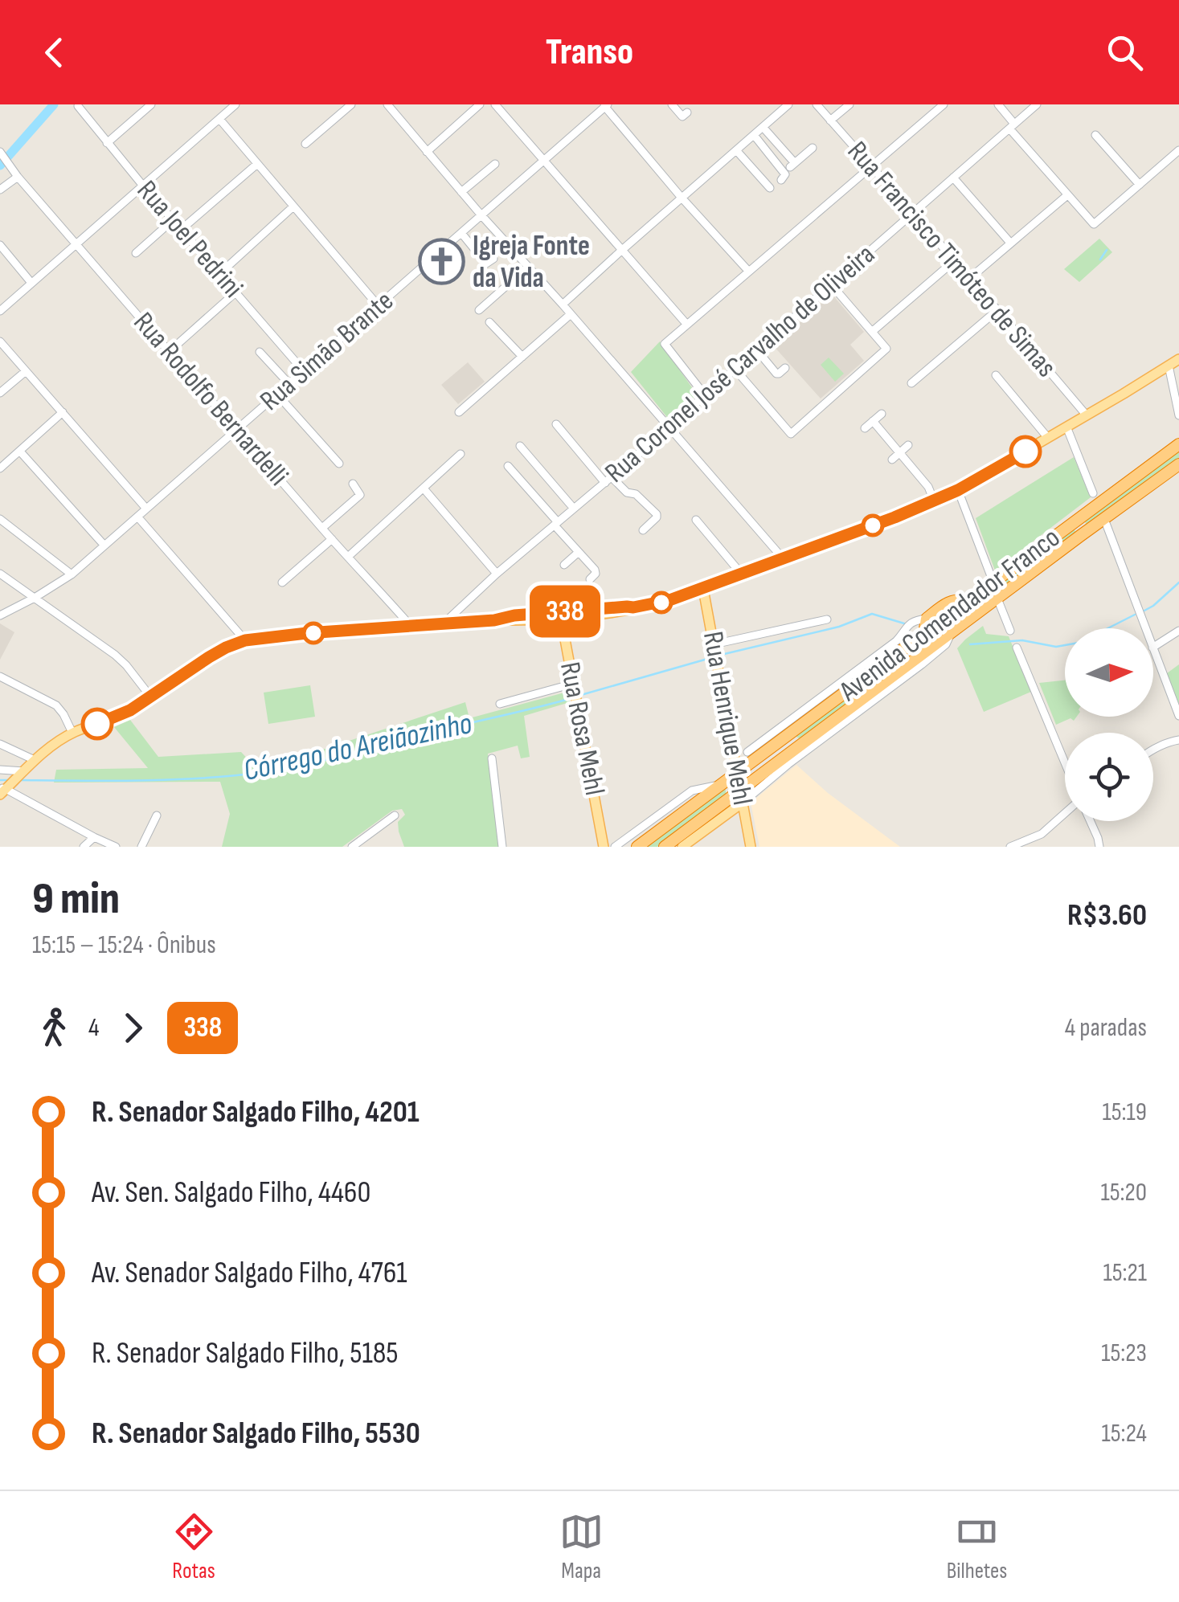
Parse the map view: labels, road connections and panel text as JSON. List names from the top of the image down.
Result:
{
  "streets": {
    "highway": ["Avenida Comendador Franco"],
    "main road": ["Rua Henrique Mehl", "Rua Rosa Mehl"],
    "street": [
      "Rua Joel Pedrini",
      "Rua Francisco Timóteo de Simas",
      "Rua Simão Brante",
      "Rua Coronel José Carvalho de Oliveira",
      "Rua Rodolfo Bernardelli"
    ]
  },
  "crossings": [
    ["Rua Joel Pedrini", "Rua Simão Brante"],
    ["Rua Francisco Timóteo de Simas", "Rua Coronel José Carvalho de Oliveira"],
    ["Rua Simão Brante", "Rua Rodolfo Bernardelli"],
    ["Avenida Comendador Franco", "Rua Henrique Mehl"]
  ],
  "water": ["Córrego do Areiãozinho"],
  "places": {
    "church": ["Igreja Fonte da Vida"]
  },
  "lines": ["bus line 338"],
  "north": "right",
  "page": {
    "header": "Transo",
    "on_map": "338",
    "heading": ["9 min", "15:15 – 15:24 · Ônibus", "R$3.60"],
    "legs": ["4", "338", "4 paradas"],
    "list": [
      {
        "name": "R. Senador Salgado Filho, 4201",
        "value": "15:19"
      },
      {
        "name": "Av. Sen. Salgado Filho, 4460",
        "value": "15:20"
      },
      {
        "name": "Av. Senador Salgado Filho, 4761",
        "value": "15:21"
      },
      {
        "name": "R. Senador Salgado Filho, 5185",
        "value": "15:23"
      },
      {
        "name": "R. Senador Salgado Filho, 5530",
        "value": "15:24"
      }
    ],
    "tabs": ["Rotas", "Mapa", "Bilhetes"]
  }
}
